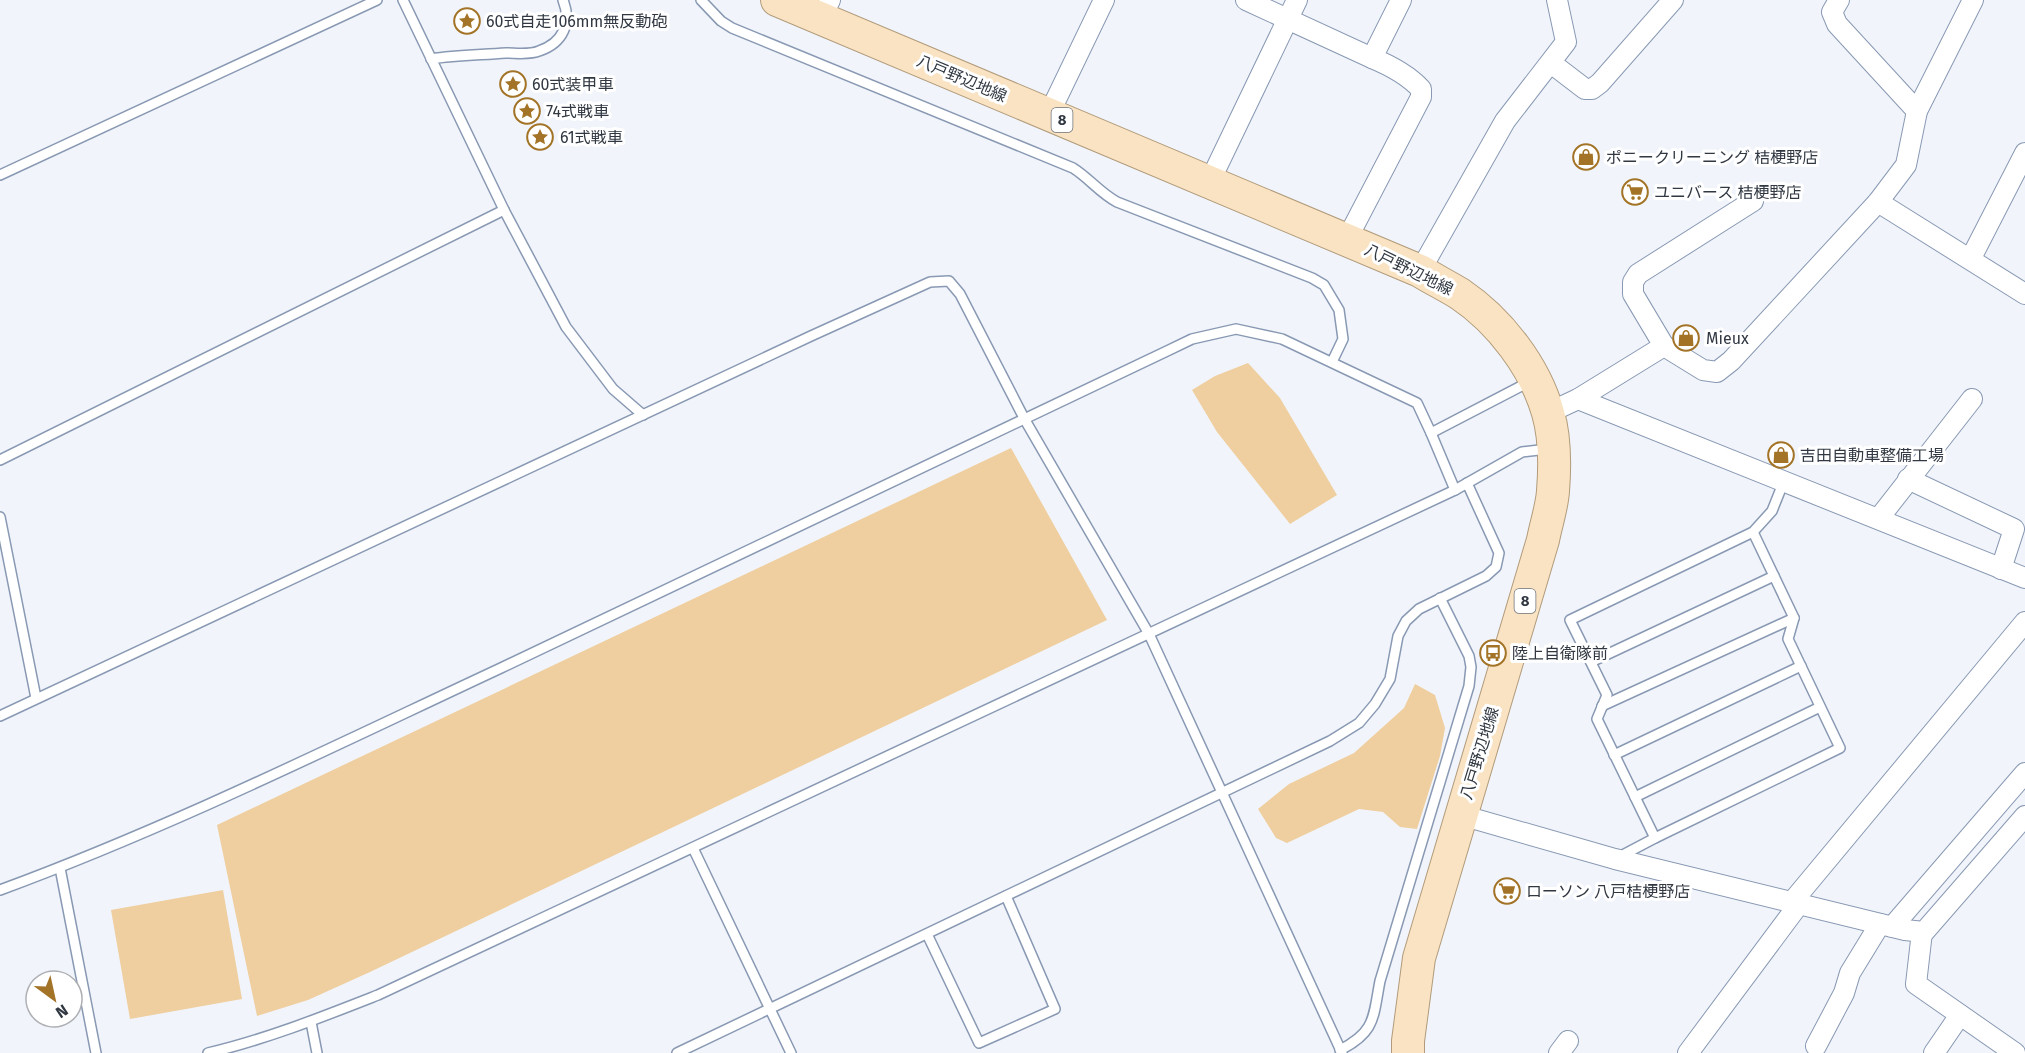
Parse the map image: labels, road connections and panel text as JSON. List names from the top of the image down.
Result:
{
  "streets": {
    "main road": ["八戸野辺地線", "8"]
  },
  "places": {
    "place": [
      "60式自走106mm無反動砲",
      "60式装甲車",
      "74式戦車",
      "61式戦車"
    ],
    "shop": ["ポニークリーニング 桔梗野店", "Mieux", "吉田自動車整備工場"],
    "supermarket": ["ユニバース 桔梗野店", "ローソン 八戸桔梗野店"],
    "bus stop": ["陸上自衛隊前"]
  },
  "north": "bottom right"
}
